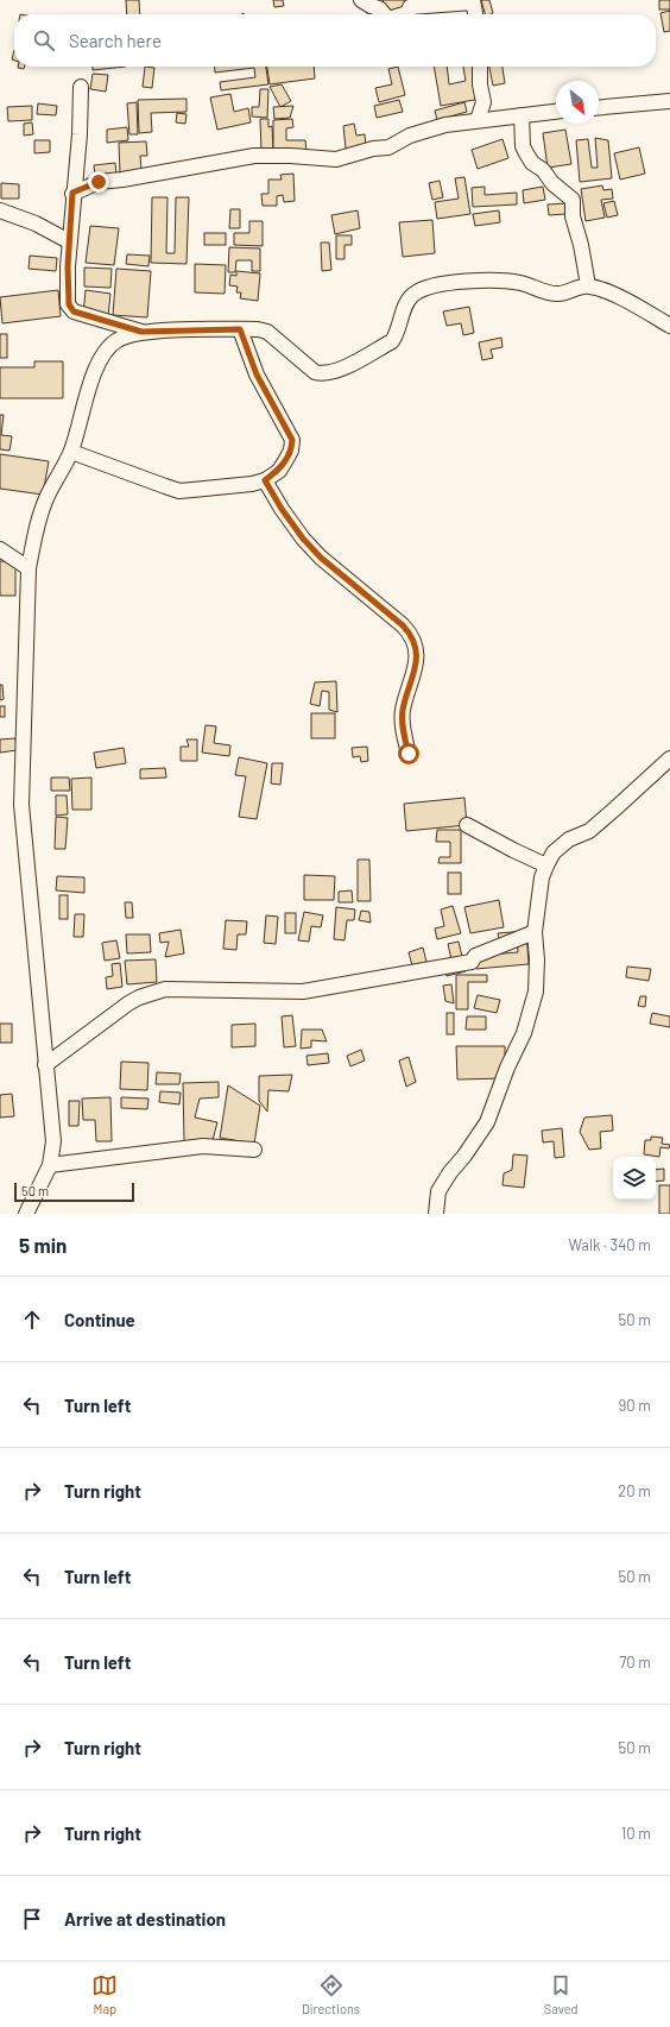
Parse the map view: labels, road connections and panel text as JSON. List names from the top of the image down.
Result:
{
  "scale_bar": "50 m",
  "north": "bottom right",
  "page": {
    "search": "Search here",
    "scale": "50 m",
    "heading": ["5 min", "Walk · 340 m"],
    "list": [
      ["Continue", "50 m"],
      ["Turn left", "90 m"],
      ["Turn right", "20 m"],
      ["Turn left", "50 m"],
      ["Turn left", "70 m"],
      ["Turn right", "50 m"],
      ["Turn right", "10 m"],
      "Arrive at destination"
    ],
    "nav": ["Map", "Directions", "Saved"]
  }
}
